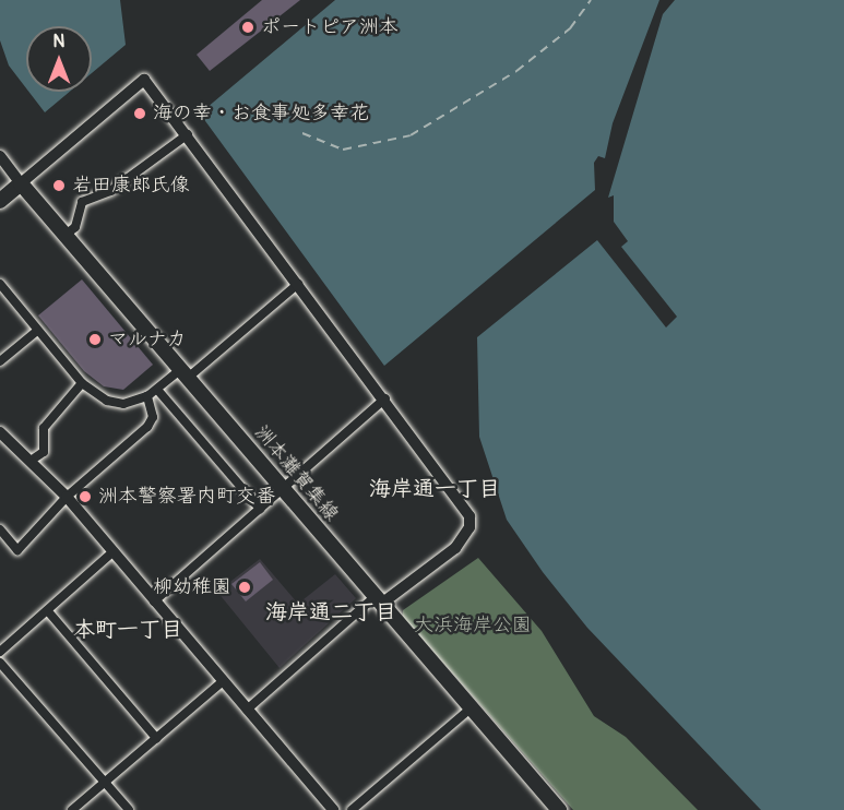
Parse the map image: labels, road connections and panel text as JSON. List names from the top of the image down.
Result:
{
  "streets": {
    "main road": ["洲本灘賀集線"]
  },
  "districts": ["海岸通一丁目", "海岸通二丁目", "本町一丁目"],
  "parks": ["大浜海岸公園"],
  "places": [
    "ポートピア洲本",
    "海の幸・お食事処多幸花",
    "岩田康郎氏像",
    "マルナカ",
    "洲本警察署内町交番",
    "柳幼稚園"
  ],
  "north": "top"
}
